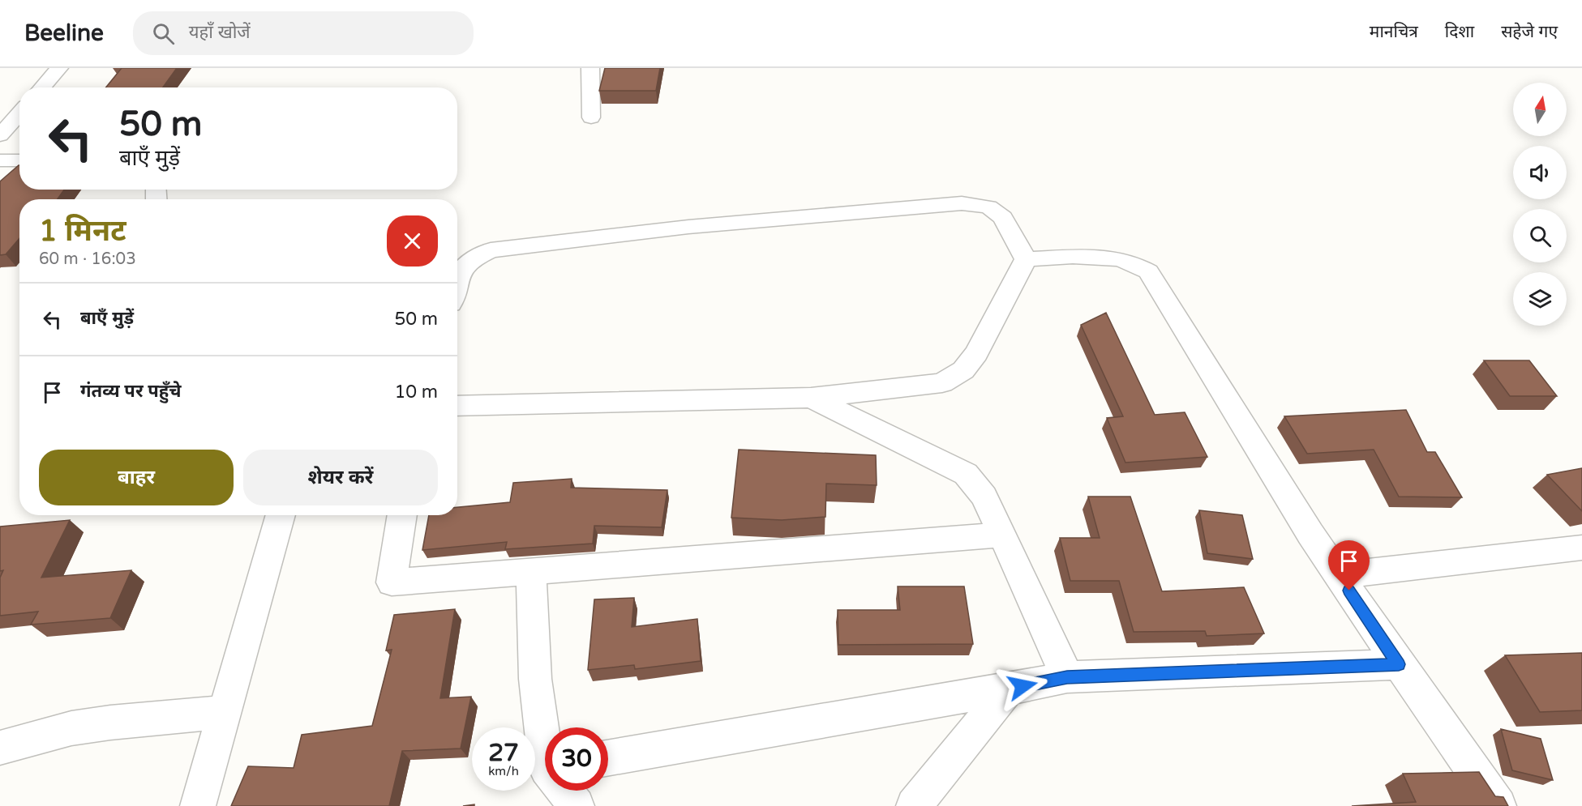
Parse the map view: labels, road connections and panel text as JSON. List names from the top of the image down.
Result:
{
  "north": "top",
  "page": {
    "header": "Beeline",
    "search": "यहाँ खोजें",
    "nav": ["मानचित्र", "दिशा", "सहेजे गए"],
    "turn": ["50 m", "बाएँ मुड़ें"],
    "heading": ["1 मिनट", "60 m · 16:03"],
    "list": [
      {
        "name": "बाएँ मुड़ें",
        "value": "50 m"
      },
      {
        "name": "गंतव्य पर पहुँचे",
        "value": "10 m"
      }
    ],
    "buttons": ["बाहर", "शेयर करें"],
    "speed": "27 km/h",
    "limit": "30"
  }
}
